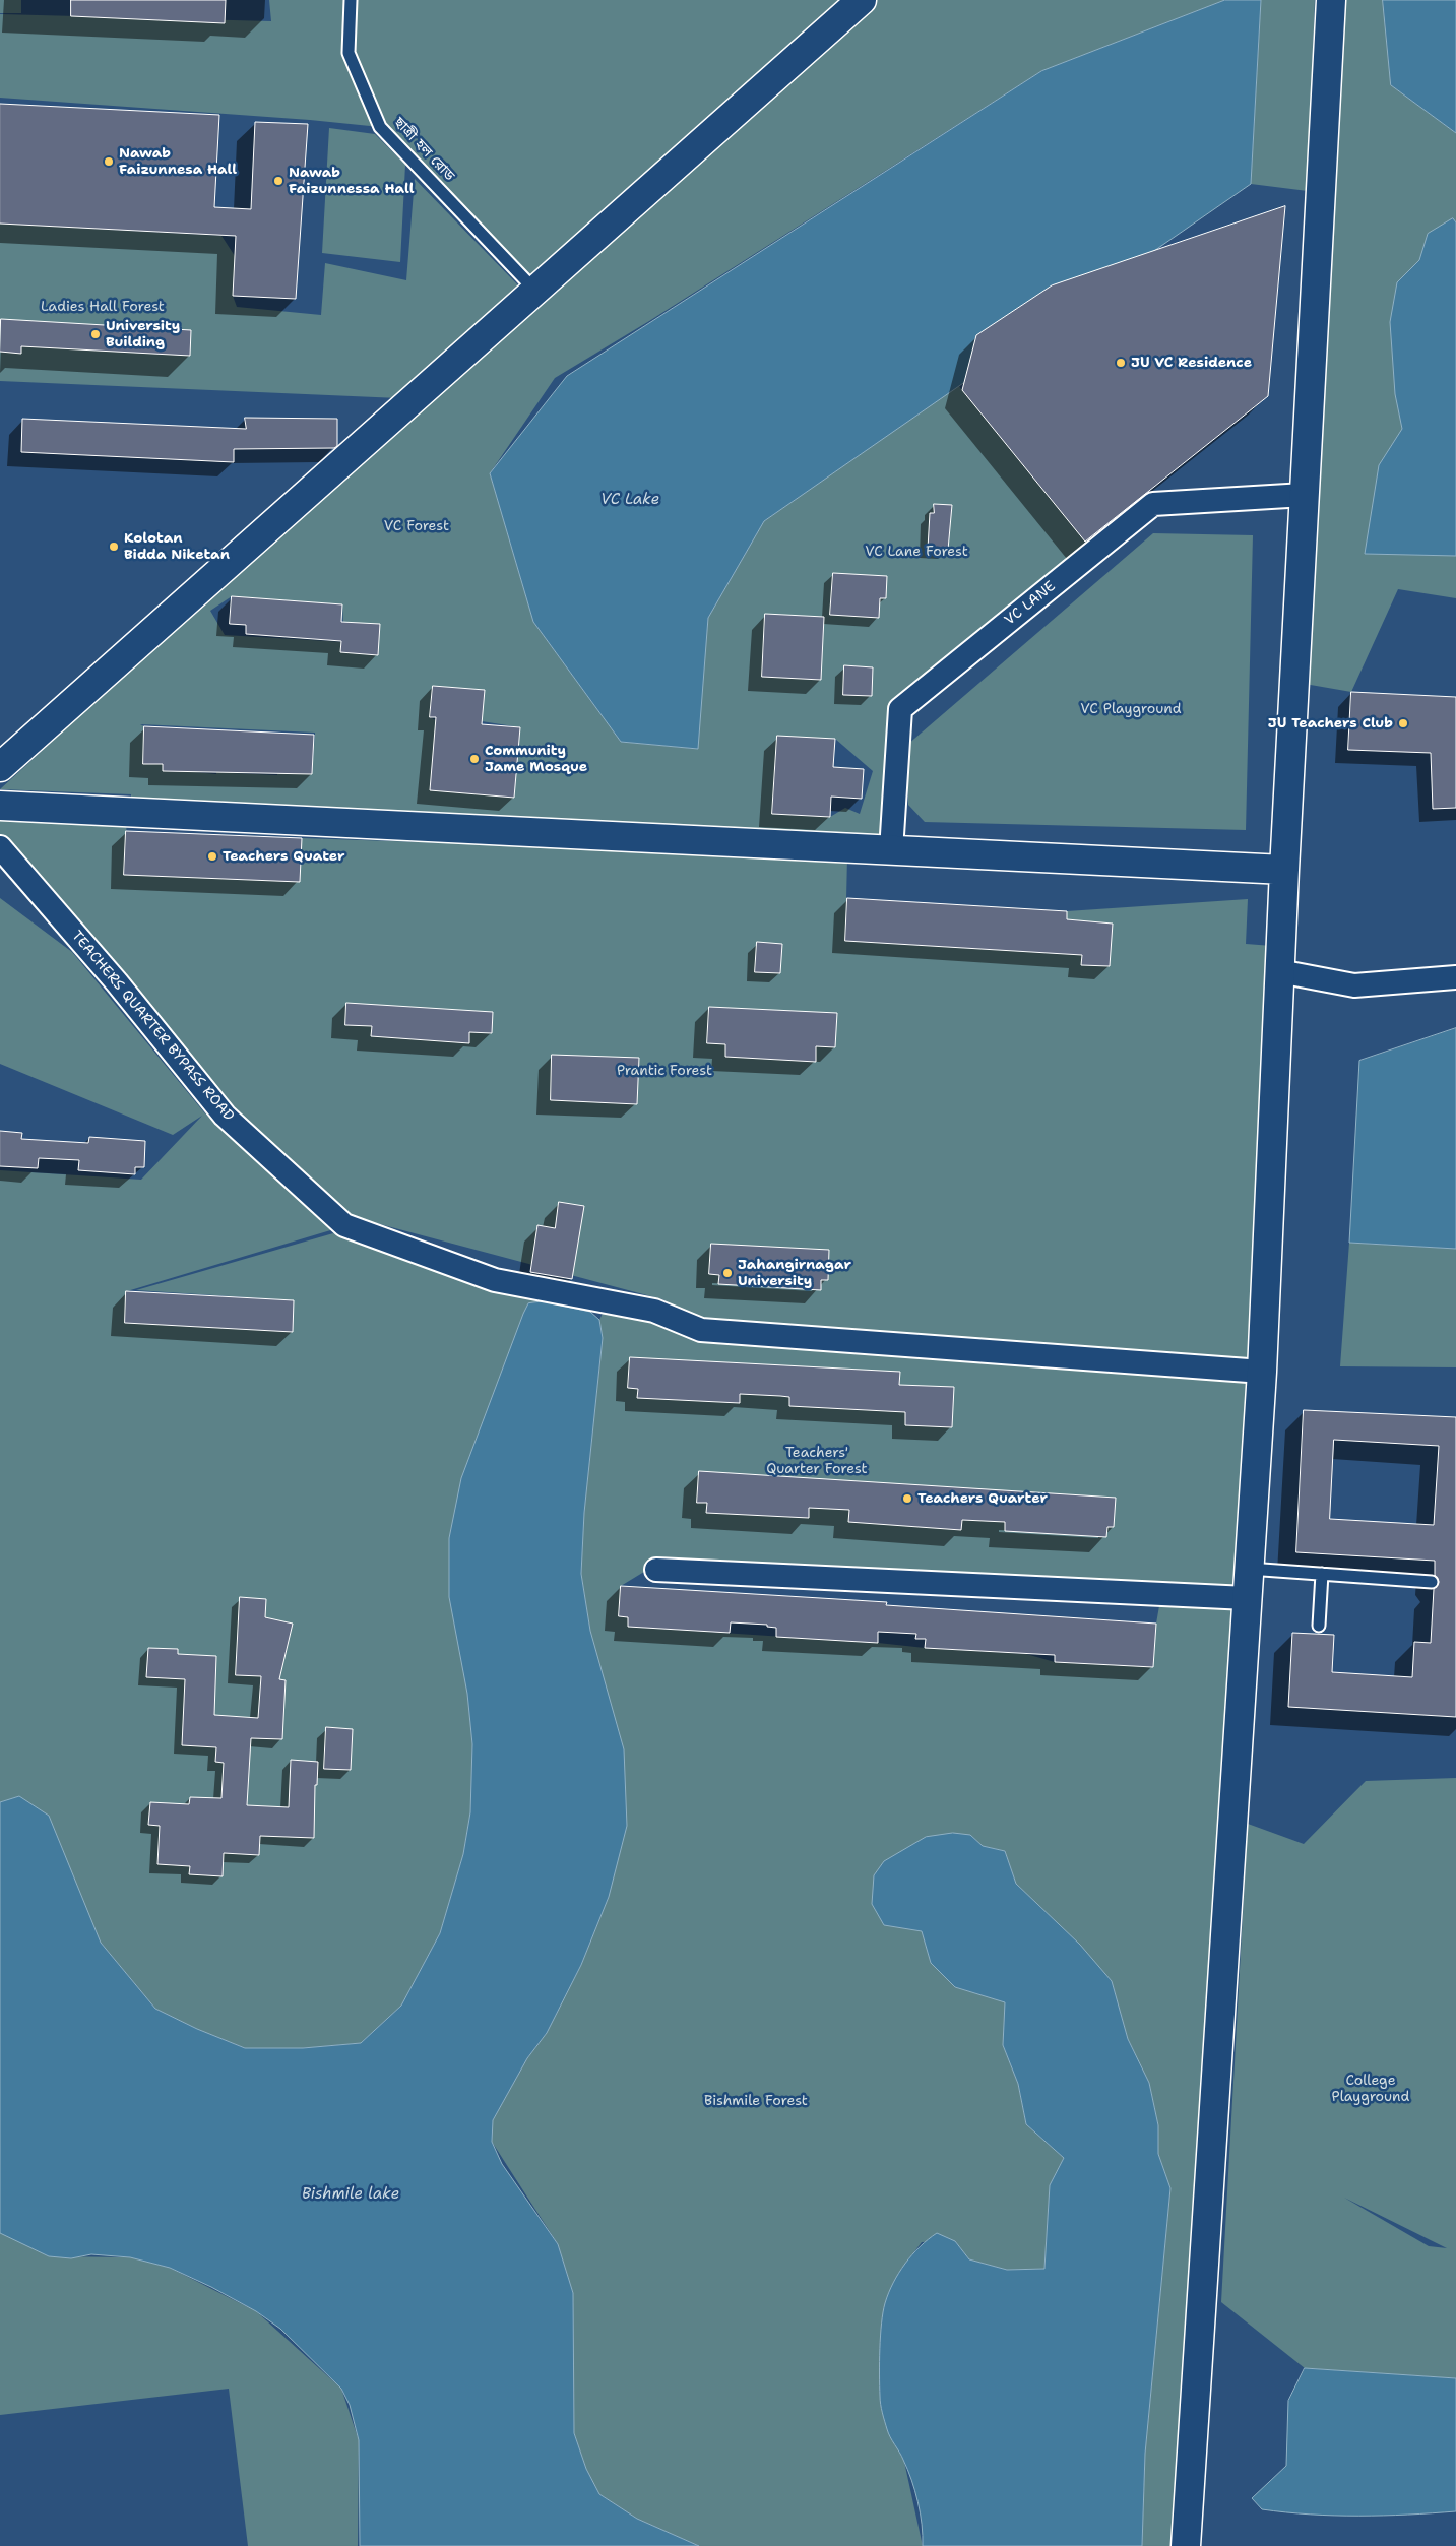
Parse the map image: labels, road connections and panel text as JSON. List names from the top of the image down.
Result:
{
  "streets": {
    "street": ["VC LANE", "TEACHERS QUARTER BYPASS ROAD"],
    "lane": ["ছাত্রী হল রোড"]
  },
  "water": ["VC Lake", "Bishmile lake"],
  "parks": [
    "Ladies Hall Forest",
    "VC Forest",
    "VC Lane Forest",
    "VC Playground",
    "Prantic Forest",
    "Teachers' Quarter Forest",
    "College Playground",
    "Bishmile Forest"
  ],
  "places": [
    "Nawab Faizunnesa Hall",
    "Nawab Faizunnessa Hall",
    "University Building",
    "JU VC Residence",
    "Kolotan Bidda Niketan",
    "JU Teachers Club",
    "Community Jame Mosque",
    "Teachers Quater",
    "Jahangirnagar University",
    "Teachers Quarter"
  ]
}
